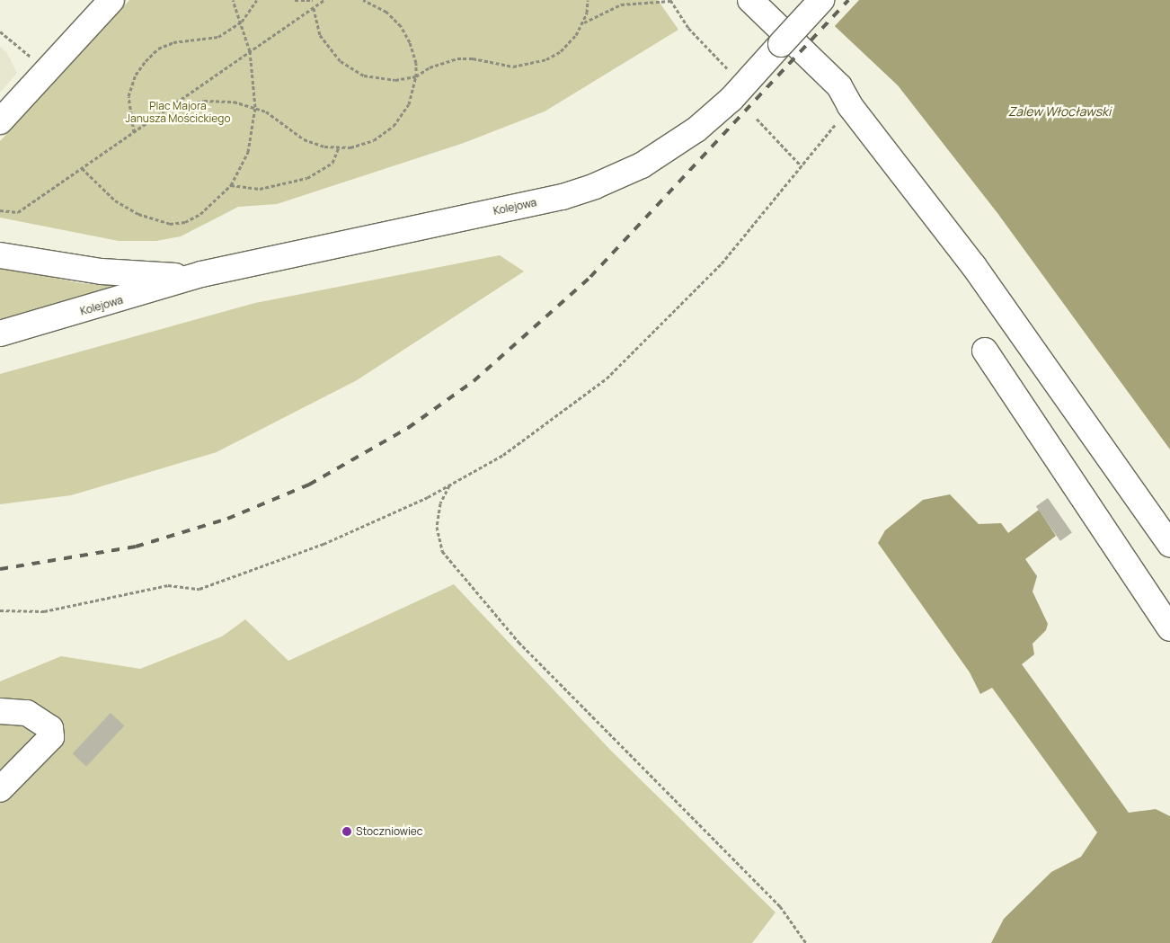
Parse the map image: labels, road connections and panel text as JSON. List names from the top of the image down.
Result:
{
  "streets": {
    "main road": ["Kolejowa"]
  },
  "water": ["Zalew Włocławski"],
  "parks": ["Plac Majora Janusza Mościckiego"],
  "places": ["Stoczniowiec"]
}
